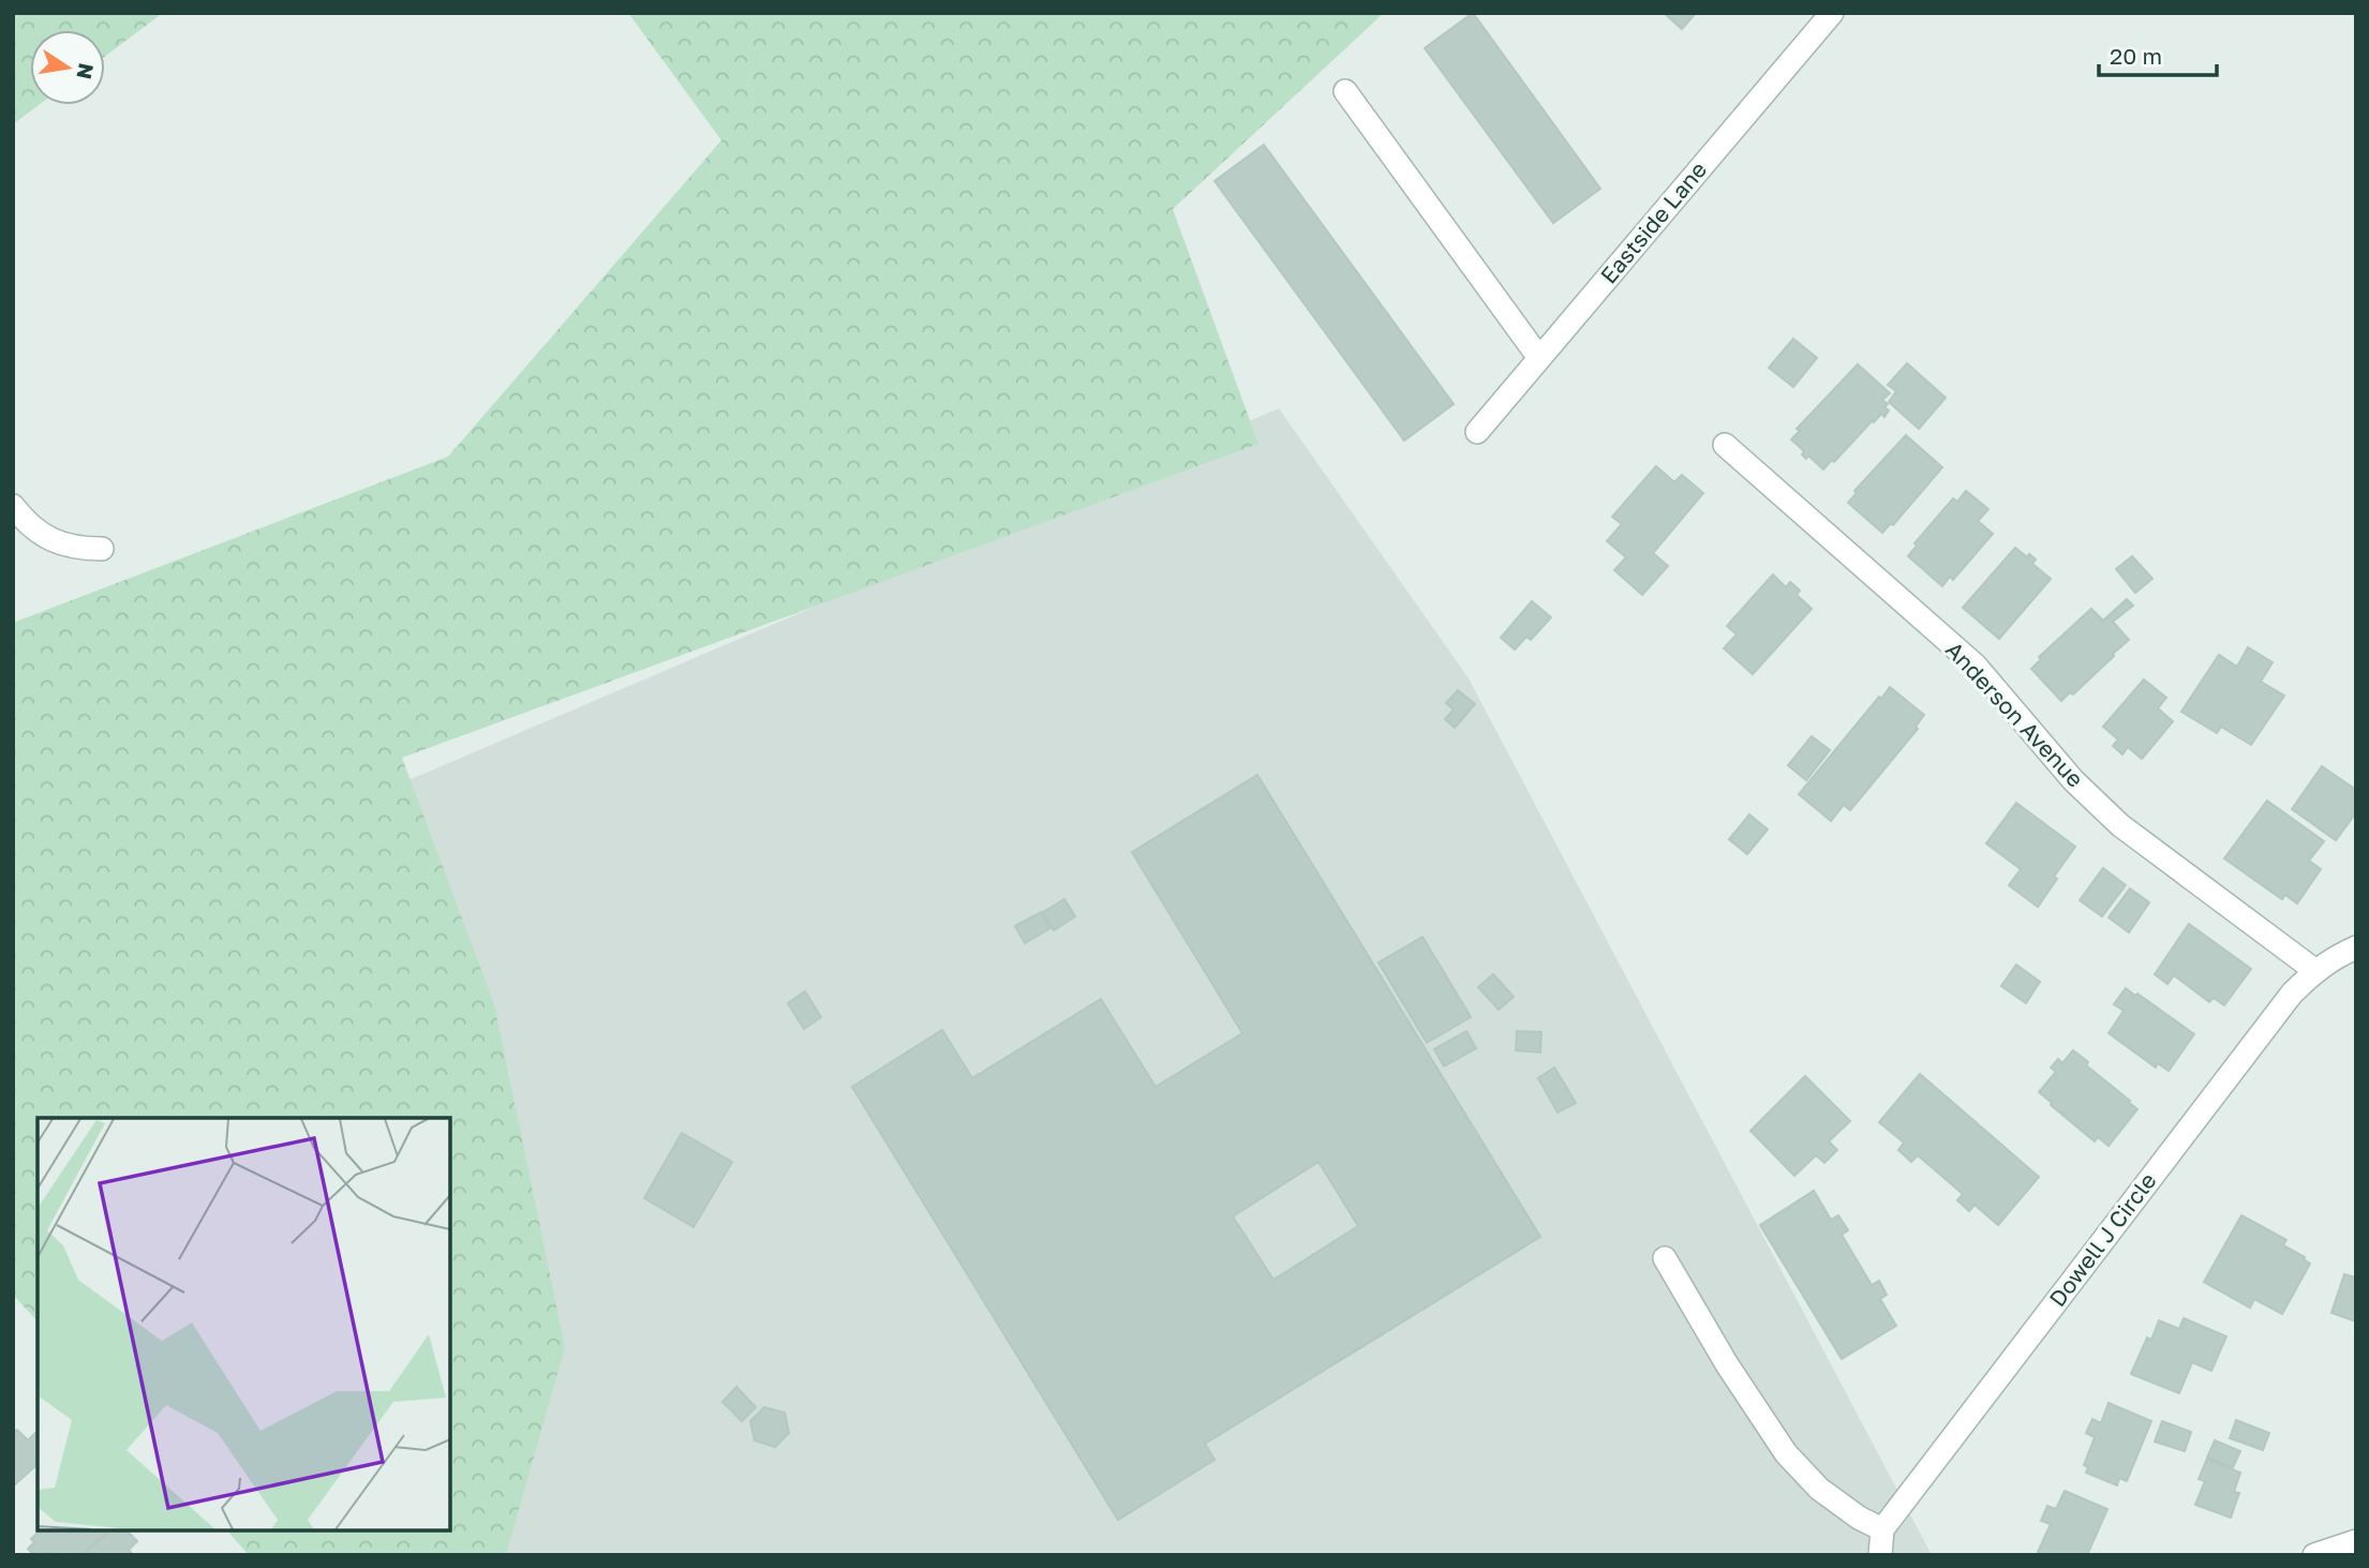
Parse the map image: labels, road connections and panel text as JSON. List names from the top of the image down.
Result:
{
  "streets": {
    "street": ["Eastside Lane", "Anderson Avenue", "Dowell J Circle"]
  },
  "crossings": [
    ["Anderson Avenue", "Dowell J Circle"]
  ],
  "scale_bar": "20 m",
  "north": "right"
}
